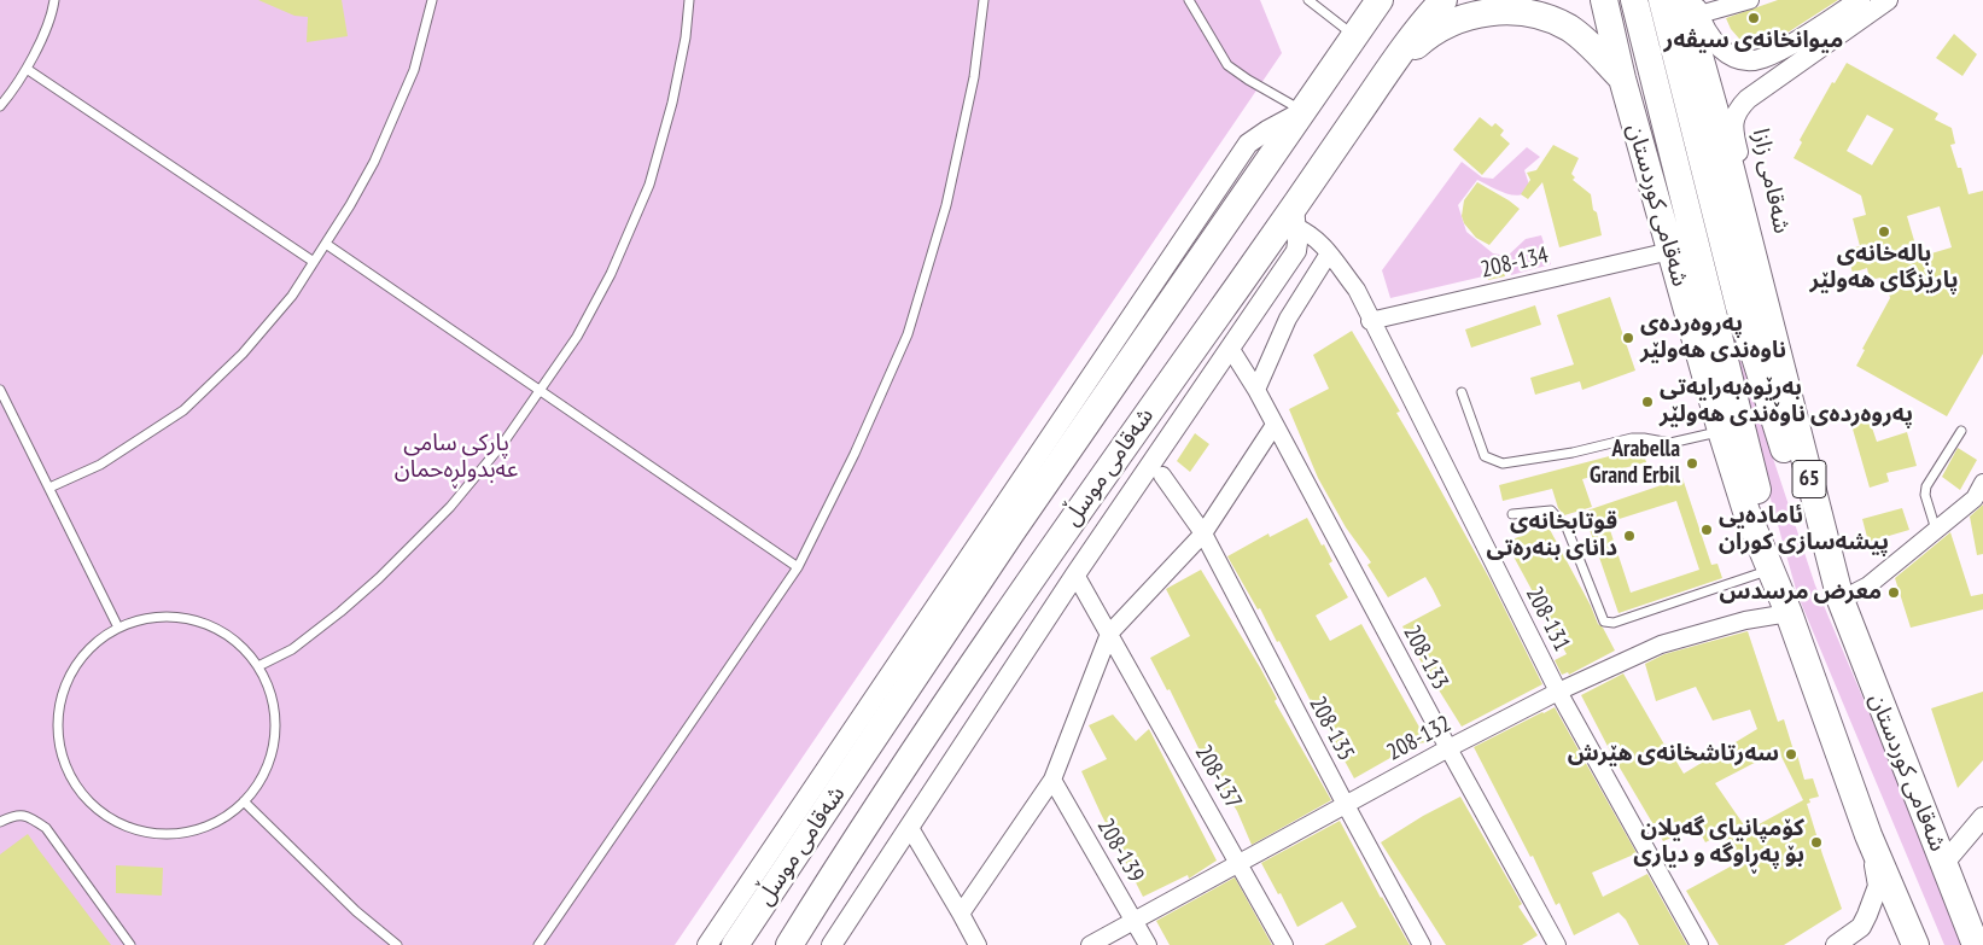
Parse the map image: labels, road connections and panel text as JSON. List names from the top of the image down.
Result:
{
  "streets": {
    "highway": ["شەقامی کوردستان", "شەقامی موسڵ", "65"],
    "street": [
      "شەقامی زازا",
      "208-134",
      "208-131",
      "208-133",
      "208-135",
      "208-132",
      "208-137",
      "208-139"
    ]
  },
  "crossings": [
    ["شەقامی زازا", "شەقامی کوردستان"],
    ["شەقامی کوردستان", "208-134"],
    ["شەقامی کوردستان", "208-132"],
    ["208-134", "208-131"],
    ["شەقامی موسڵ", "208-131"],
    ["208-131", "208-132"],
    ["208-133", "208-132"],
    ["208-135", "208-132"],
    ["208-132", "208-137"],
    ["208-132", "208-139"]
  ],
  "parks": ["پارکی سامی عەبدولڕەحمان"],
  "places": [
    "میوانخانەی سیڤەر",
    "بالەخانەی پارێزگای هەولێر",
    "پەروەردەی ناوەندی هەولێر",
    "بەڕێوەبەرایەتی پەروەردەی ناوەندی هەولێر",
    "Arabella Grand Erbil",
    "ئامادەیی پیشەسازی کوران",
    "قوتابخانەی دانای بنەرەتی",
    "معرض مرسدس",
    "سەرتاشخانەی هێرش",
    "کۆمپانیای گەیلان بۆ پەڕاوگە و دیاری"
  ]
}
